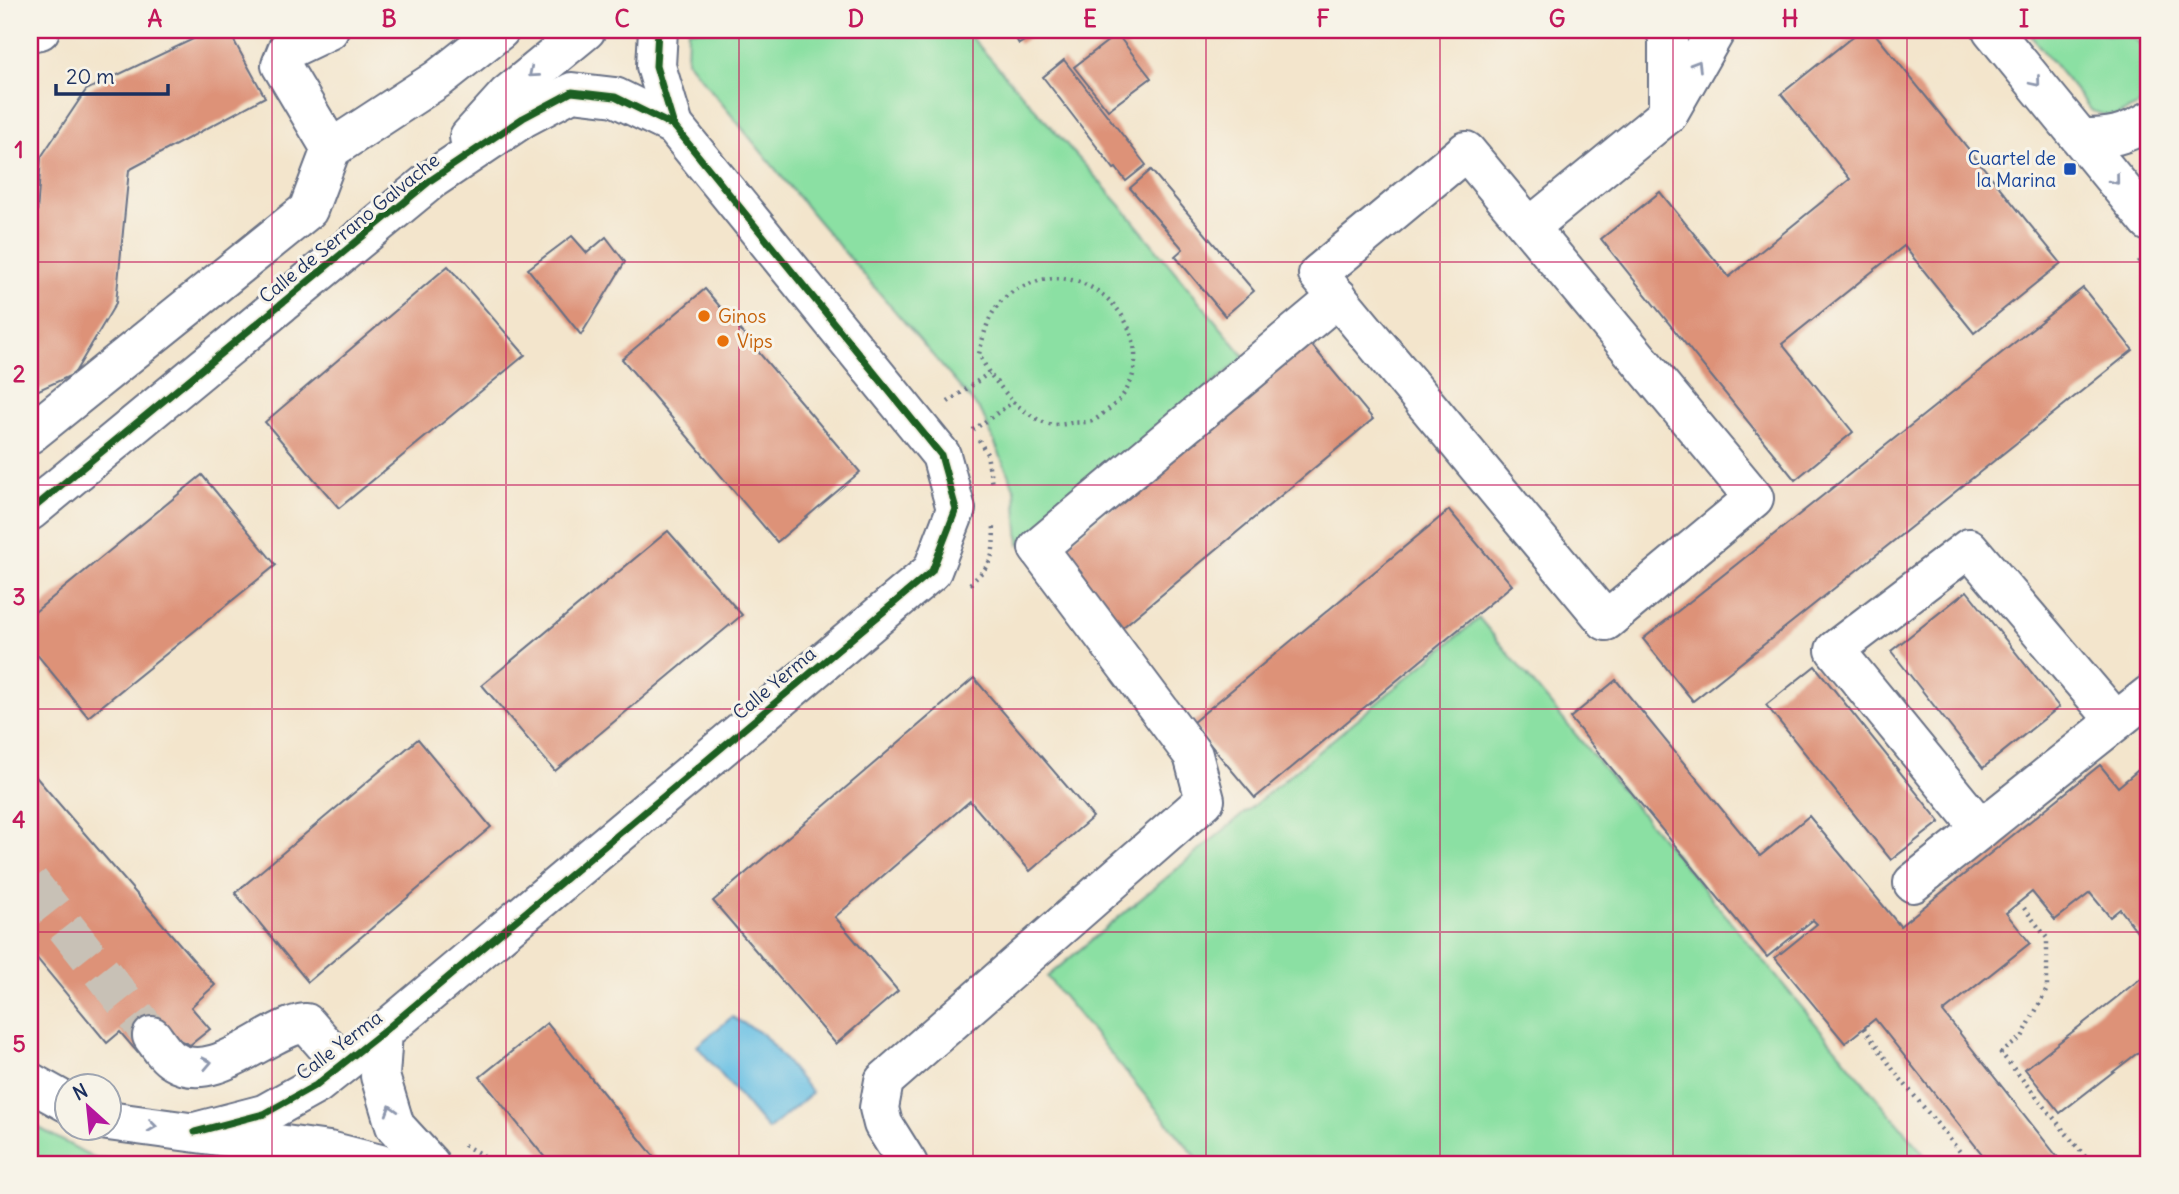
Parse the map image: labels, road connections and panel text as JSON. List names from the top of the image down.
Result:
{
  "streets": {
    "street": ["Calle de Serrano Galvache", "Calle Yerma"]
  },
  "crossings": [
    ["Calle de Serrano Galvache", "Calle Yerma"]
  ],
  "places": {
    "transit": ["Cuartel de la Marina"],
    "other": ["Ginos", "Vips"]
  },
  "scale_bar": "20 m",
  "north": "top left",
  "grid": {
    "columns": [
      "A",
      "B",
      "C",
      "D",
      "E",
      "F",
      "G",
      "H",
      "I"
    ],
    "rows": [
      "1",
      "2",
      "3",
      "4",
      "5"
    ]
  }
}
